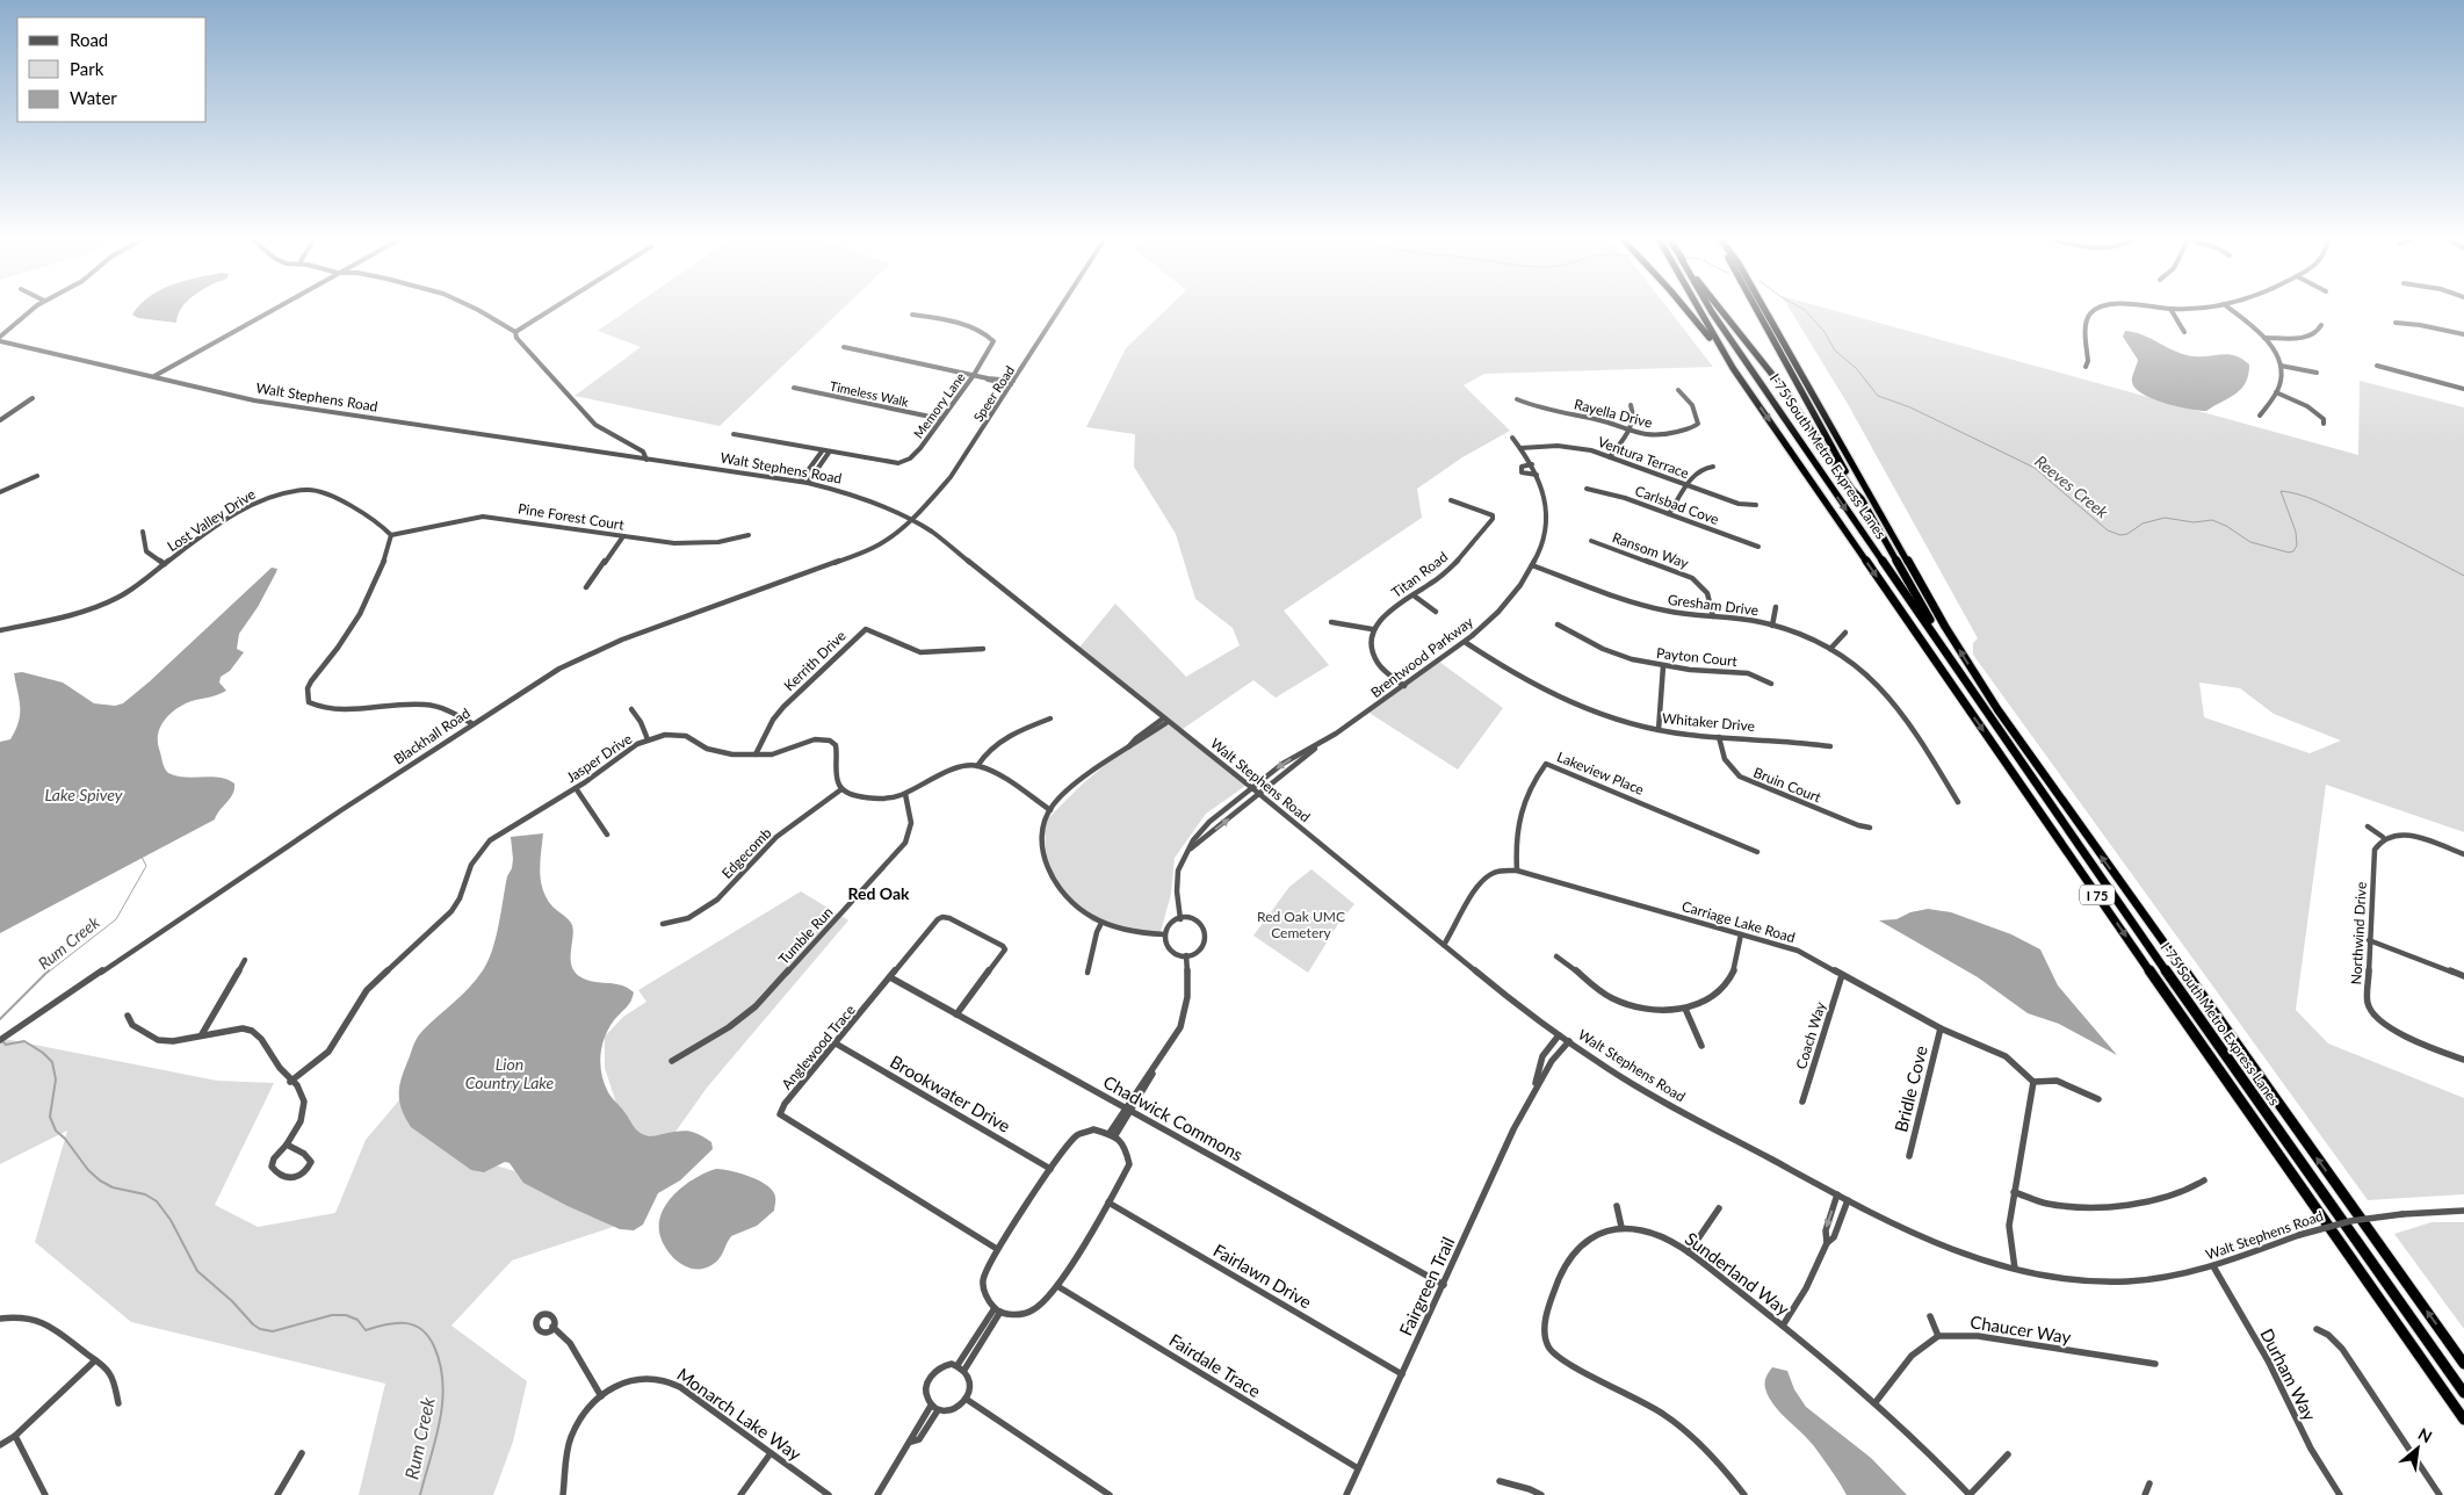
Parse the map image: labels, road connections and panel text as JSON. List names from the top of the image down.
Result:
{
  "streets": {
    "highway": ["I-75 South Metro Express Lanes", "I 75"],
    "street": [
      "Timeless Walk",
      "Speer Road",
      "Walt Stephens Road",
      "Memory Lane",
      "Rayella Drive",
      "Ventura Terrace",
      "Carlsbad Cove",
      "Pine Forest Court",
      "Lost Valley Drive",
      "Ransom Way",
      "Titan Road",
      "Gresham Drive",
      "Brentwood Parkway",
      "Payton Court",
      "Kerrith Drive",
      "Whitaker Drive",
      "Blackhall Road",
      "Jasper Drive",
      "Lakeview Place",
      "Bruin Court",
      "Edgecomb",
      "Carriage Lake Road",
      "Northwind Drive",
      "Tumble Run",
      "Coach Way",
      "Anglewood Trace",
      "Bridle Cove",
      "Brookwater Drive",
      "Chadwick Commons",
      "Sunderland Way",
      "Fairlawn Drive",
      "Fairgreen Trail",
      "Chaucer Way",
      "Fairdale Trace",
      "Durham Way",
      "Monarch Lake Way"
    ]
  },
  "crossings": [
    ["Timeless Walk", "Memory Lane"],
    ["Speer Road", "Walt Stephens Road"],
    ["Speer Road", "Blackhall Road"],
    ["Walt Stephens Road", "Brentwood Parkway"],
    ["Walt Stephens Road", "Blackhall Road"],
    ["Walt Stephens Road", "Fairgreen Trail"],
    ["Walt Stephens Road", "Durham Way"],
    ["Ventura Terrace", "Brentwood Parkway"],
    ["Pine Forest Court", "Lost Valley Drive"],
    ["Ransom Way", "Gresham Drive"],
    ["Gresham Drive", "Brentwood Parkway"],
    ["Brentwood Parkway", "Whitaker Drive"],
    ["Kerrith Drive", "Jasper Drive"],
    ["Whitaker Drive", "Bruin Court"],
    ["Jasper Drive", "Edgecomb"],
    ["Lakeview Place", "Carriage Lake Road"],
    ["Carriage Lake Road", "Coach Way"],
    ["Carriage Lake Road", "Bridle Cove"],
    ["Anglewood Trace", "Brookwater Drive"],
    ["Anglewood Trace", "Chadwick Commons"],
    ["Chadwick Commons", "Fairgreen Trail"],
    ["Fairlawn Drive", "Fairgreen Trail"],
    ["Fairgreen Trail", "Fairdale Trace"]
  ],
  "districts": ["Red Oak"],
  "water": [
    "Reeves Creek",
    "Lake Spivey",
    "Rum Creek",
    "Lion Country Lake"
  ],
  "parks": ["Red Oak UMC Cemetery"],
  "legend": ["Road", "Park", "Water"],
  "north": "top right"
}
